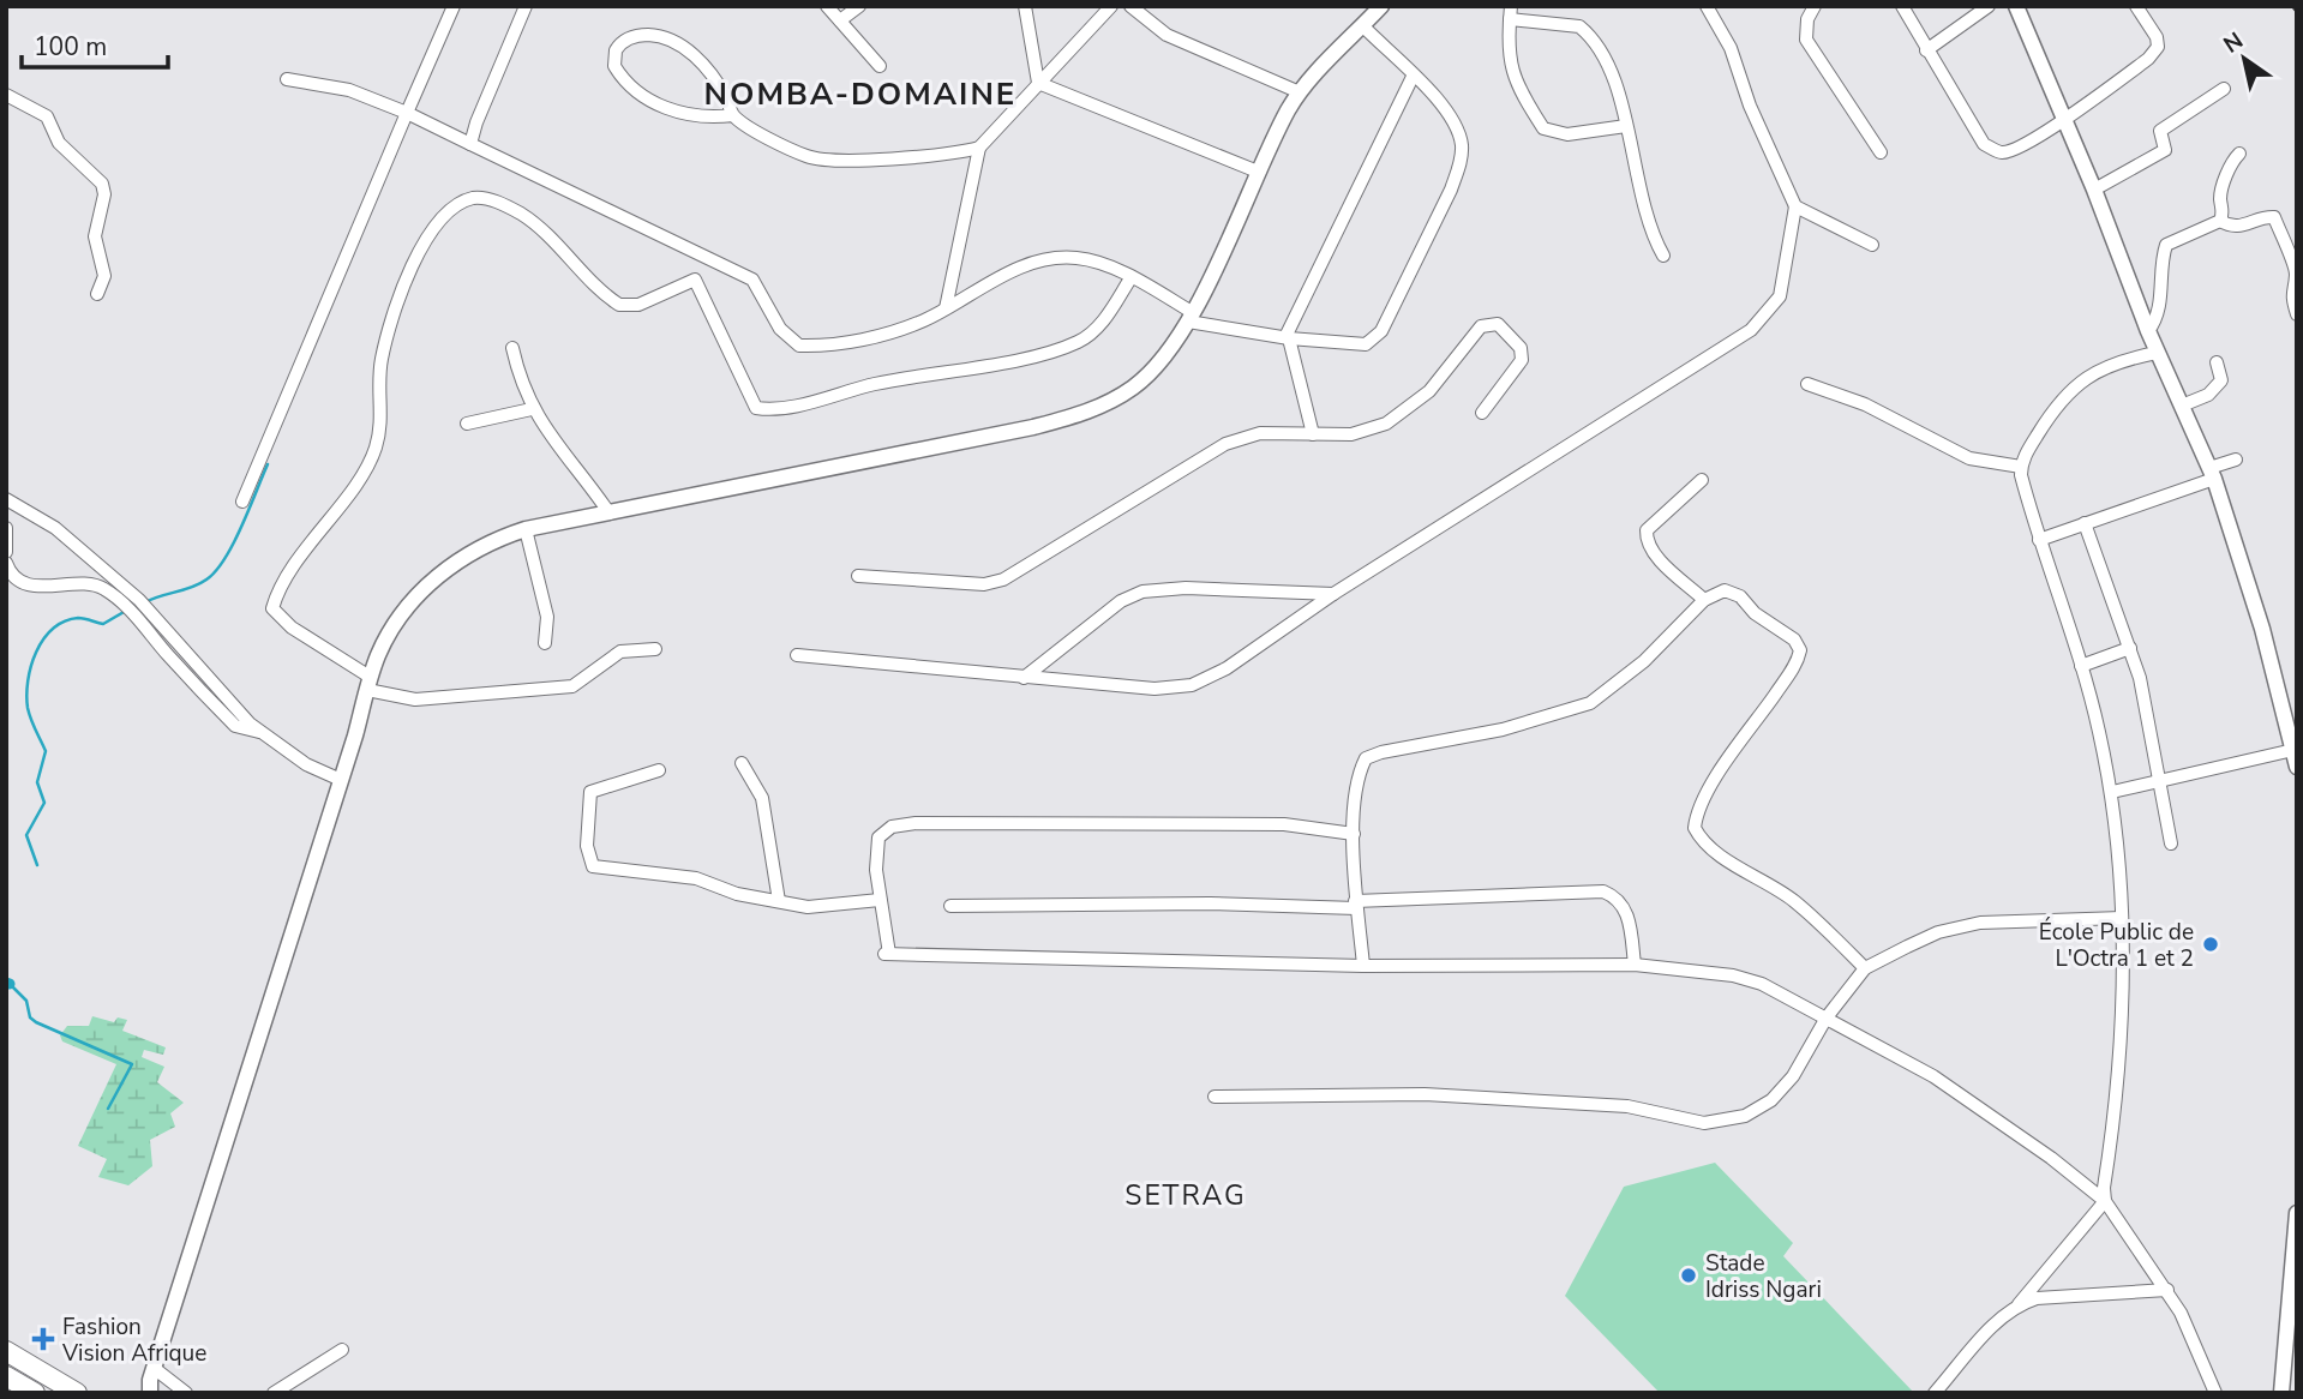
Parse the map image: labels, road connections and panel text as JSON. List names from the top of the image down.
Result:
{
  "districts": ["NOMBA-DOMAINE", "SETRAG"],
  "places": {
    "other": ["École Public de L'Octra 1 et 2", "Stade Idriss Ngari"],
    "health": ["Fashion Vision Afrique"]
  },
  "scale_bar": "100 m",
  "north": "top left"
}
